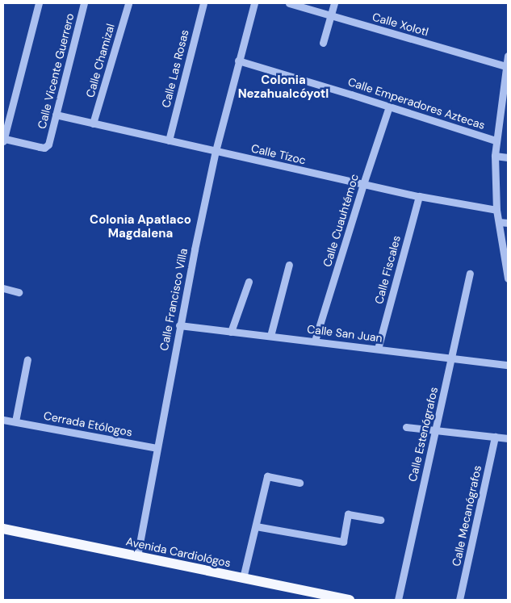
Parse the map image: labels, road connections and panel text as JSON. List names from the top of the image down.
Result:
{
  "streets": {
    "main road": ["Avenida Cardiológos"],
    "street": [
      "Calle Xolotl",
      "Calle Chamizal",
      "Calle Las Rosas",
      "Calle Vicente Guerrero",
      "Calle Emperadores Aztecas",
      "Calle Tízoc",
      "Calle Cuauhtémoc",
      "Calle Fiscales",
      "Calle Francisco Villa",
      "Calle San Juan",
      "Cerrada Etólogos",
      "Calle Estenógrafos",
      "Calle Mecanógrafos"
    ]
  },
  "crossings": [
    ["Calle Chamizal", "Calle Tízoc"],
    ["Calle Las Rosas", "Calle Tízoc"],
    ["Calle Vicente Guerrero", "Calle Tízoc"],
    ["Calle Emperadores Aztecas", "Calle Cuauhtémoc"],
    ["Calle Emperadores Aztecas", "Calle Francisco Villa"],
    ["Calle Tízoc", "Calle Cuauhtémoc"],
    ["Calle Tízoc", "Calle Fiscales"],
    ["Calle Tízoc", "Calle Francisco Villa"],
    ["Calle Cuauhtémoc", "Calle San Juan"],
    ["Calle Fiscales", "Calle San Juan"],
    ["Calle Francisco Villa", "Calle San Juan"],
    ["Calle Francisco Villa", "Cerrada Etólogos"],
    ["Calle Francisco Villa", "Avenida Cardiológos"],
    ["Calle San Juan", "Calle Estenógrafos"]
  ],
  "districts": ["Colonia Nezahualcóyotl", "Colonia Apatlaco Magdalena"]
}
